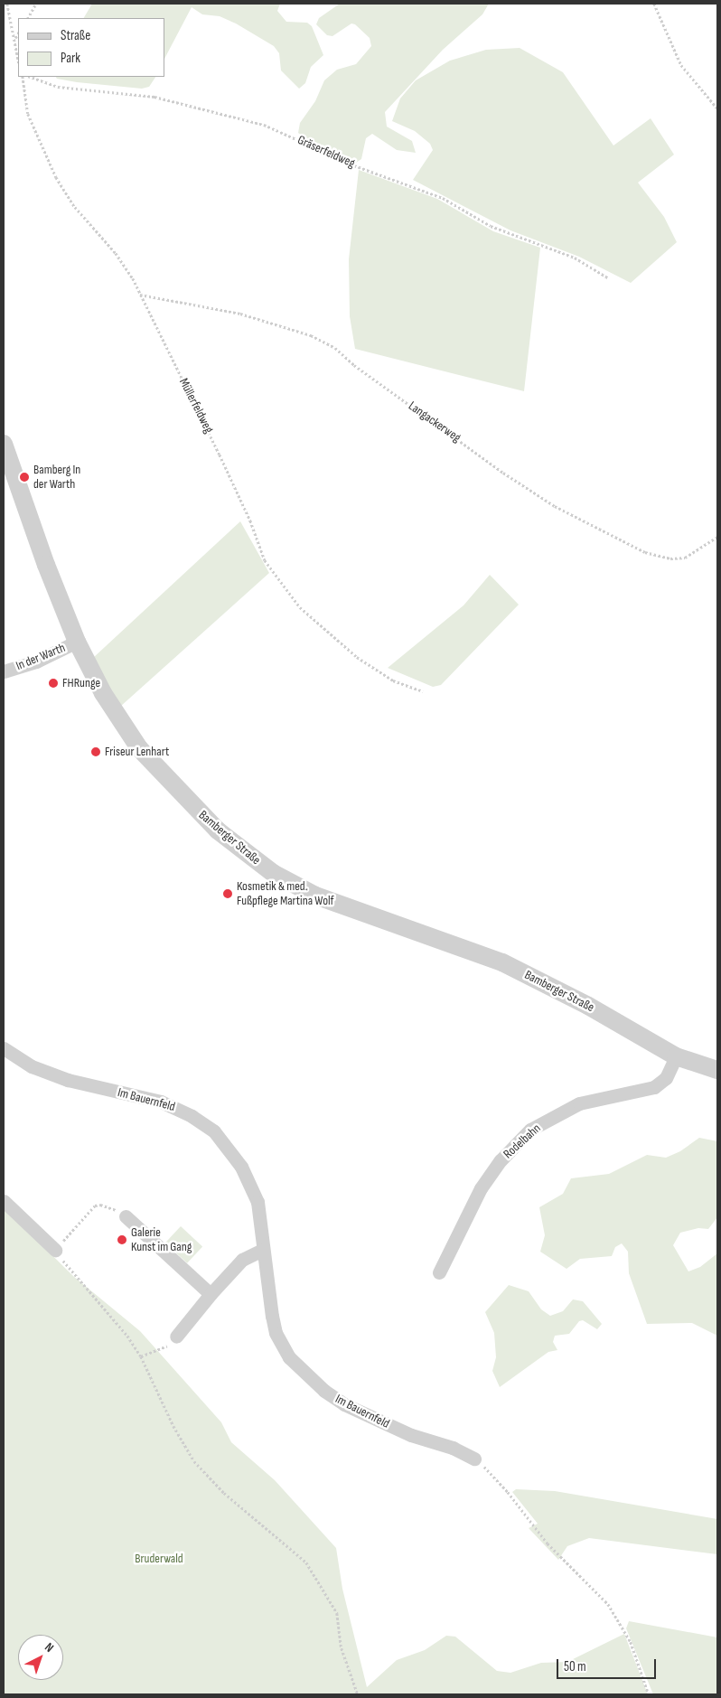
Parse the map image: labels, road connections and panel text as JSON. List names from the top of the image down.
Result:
{
  "streets": {
    "street": [
      "In der Warth",
      "Bamberger Straße",
      "Im Bauernfeld",
      "Rodelbahn"
    ],
    "path": ["Gräserfeldweg", "Müllerfeldweg", "Langackerweg"]
  },
  "crossings": [
    ["Müllerfeldweg", "Langackerweg"],
    ["In der Warth", "Bamberger Straße"],
    ["Bamberger Straße", "Rodelbahn"]
  ],
  "parks": ["Bruderwald"],
  "places": [
    "Bamberg In der Warth",
    "FHRunge",
    "Friseur Lenhart",
    "Kosmetik & med. Fußpflege Martina Wolf",
    "Galerie Kunst im Gang"
  ],
  "legend": ["Straße", "Park"],
  "scale_bar": "50 m",
  "north": "top right"
}
